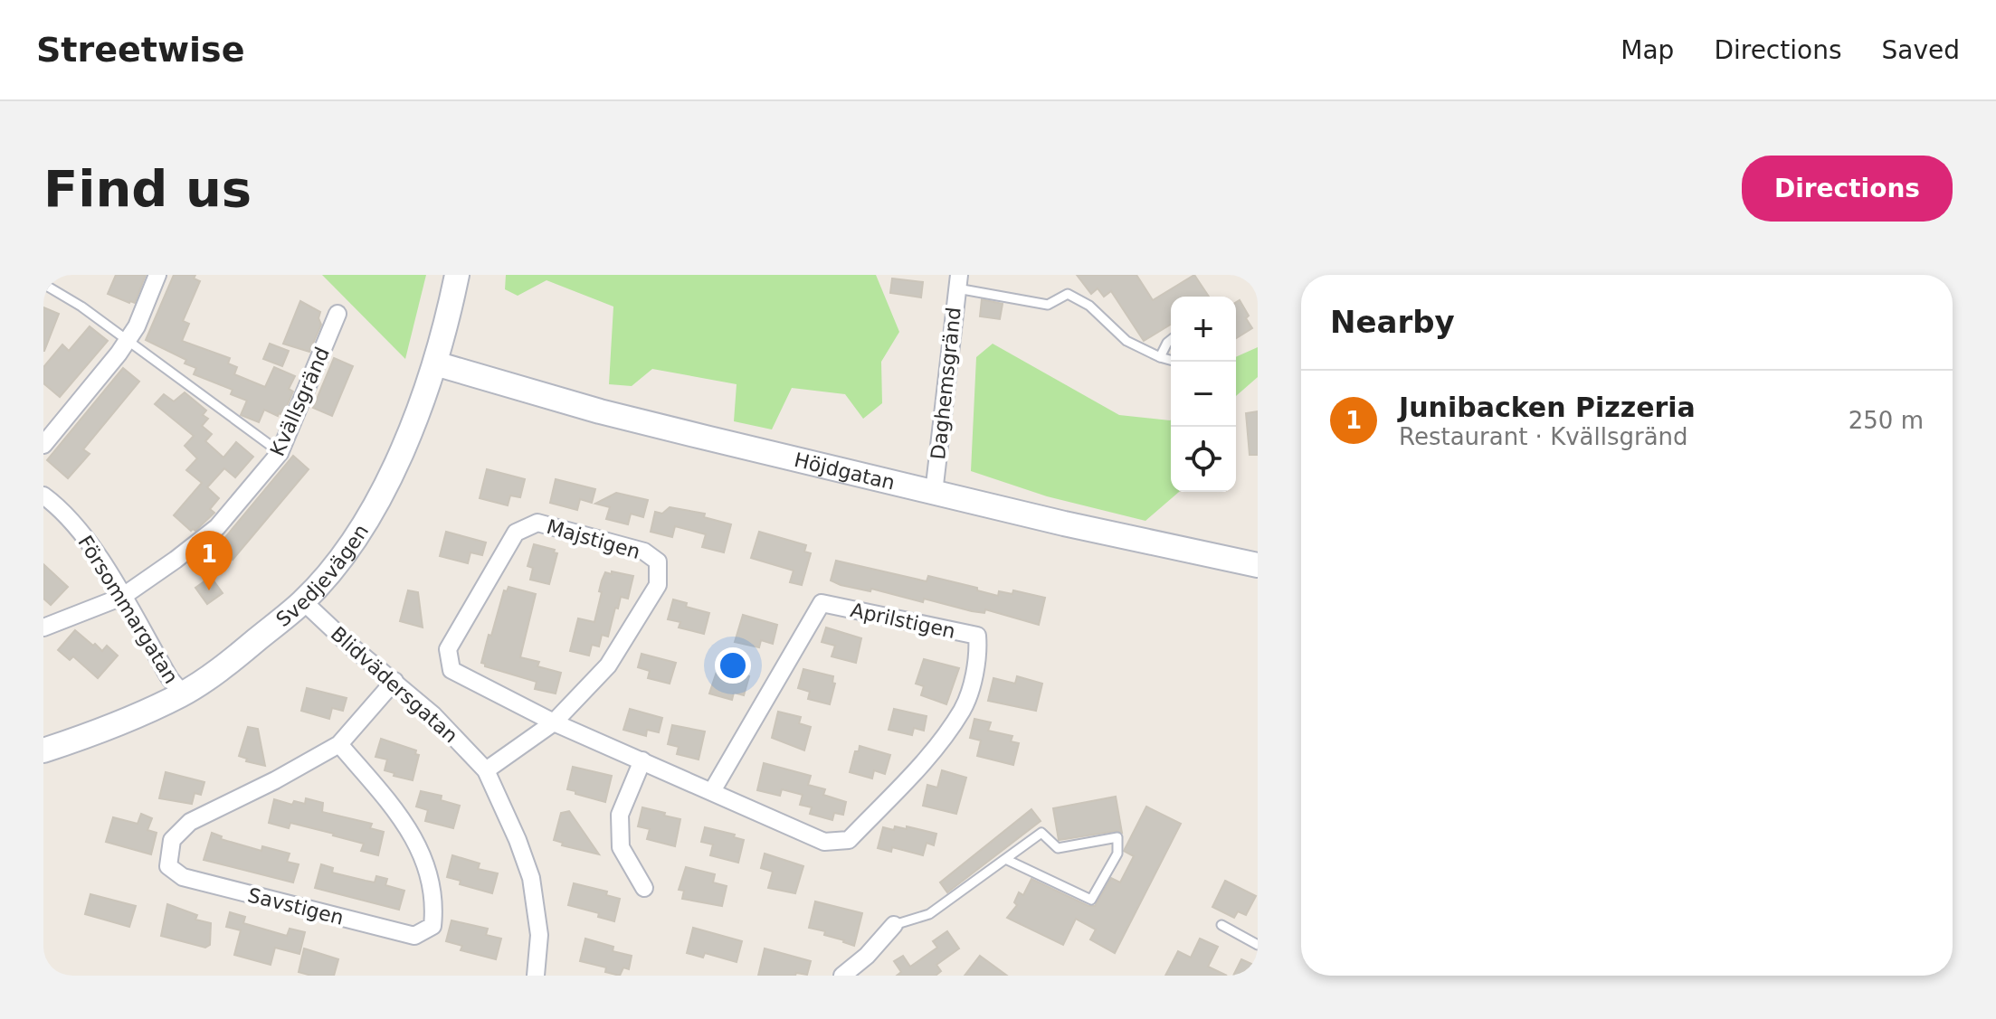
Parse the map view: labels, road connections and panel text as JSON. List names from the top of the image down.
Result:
{
  "streets": {
    "street": [
      "Daghemsgränd",
      "Kvällsgränd",
      "Höjdgatan",
      "Majstigen",
      "Svedjevägen",
      "Försommargatan",
      "Aprilstigen",
      "Blidvädersgatan",
      "Savstigen"
    ]
  },
  "crossings": [
    ["Daghemsgränd", "Höjdgatan"],
    ["Kvällsgränd", "Försommargatan"],
    ["Höjdgatan", "Svedjevägen"],
    ["Majstigen", "Aprilstigen"],
    ["Majstigen", "Blidvädersgatan"],
    ["Svedjevägen", "Försommargatan"],
    ["Svedjevägen", "Blidvädersgatan"],
    ["Blidvädersgatan", "Savstigen"]
  ],
  "page": {
    "header": "Streetwise",
    "nav": ["Map", "Directions", "Saved"],
    "buttons": "Directions",
    "title": "Find us",
    "heading": "Nearby",
    "map_buttons": ["+", "−"],
    "list": [
      {
        "mark": "1",
        "name": "Junibacken Pizzeria",
        "note": "Restaurant · Kvällsgränd",
        "value": "250 m"
      }
    ],
    "pins": "1"
  }
}
